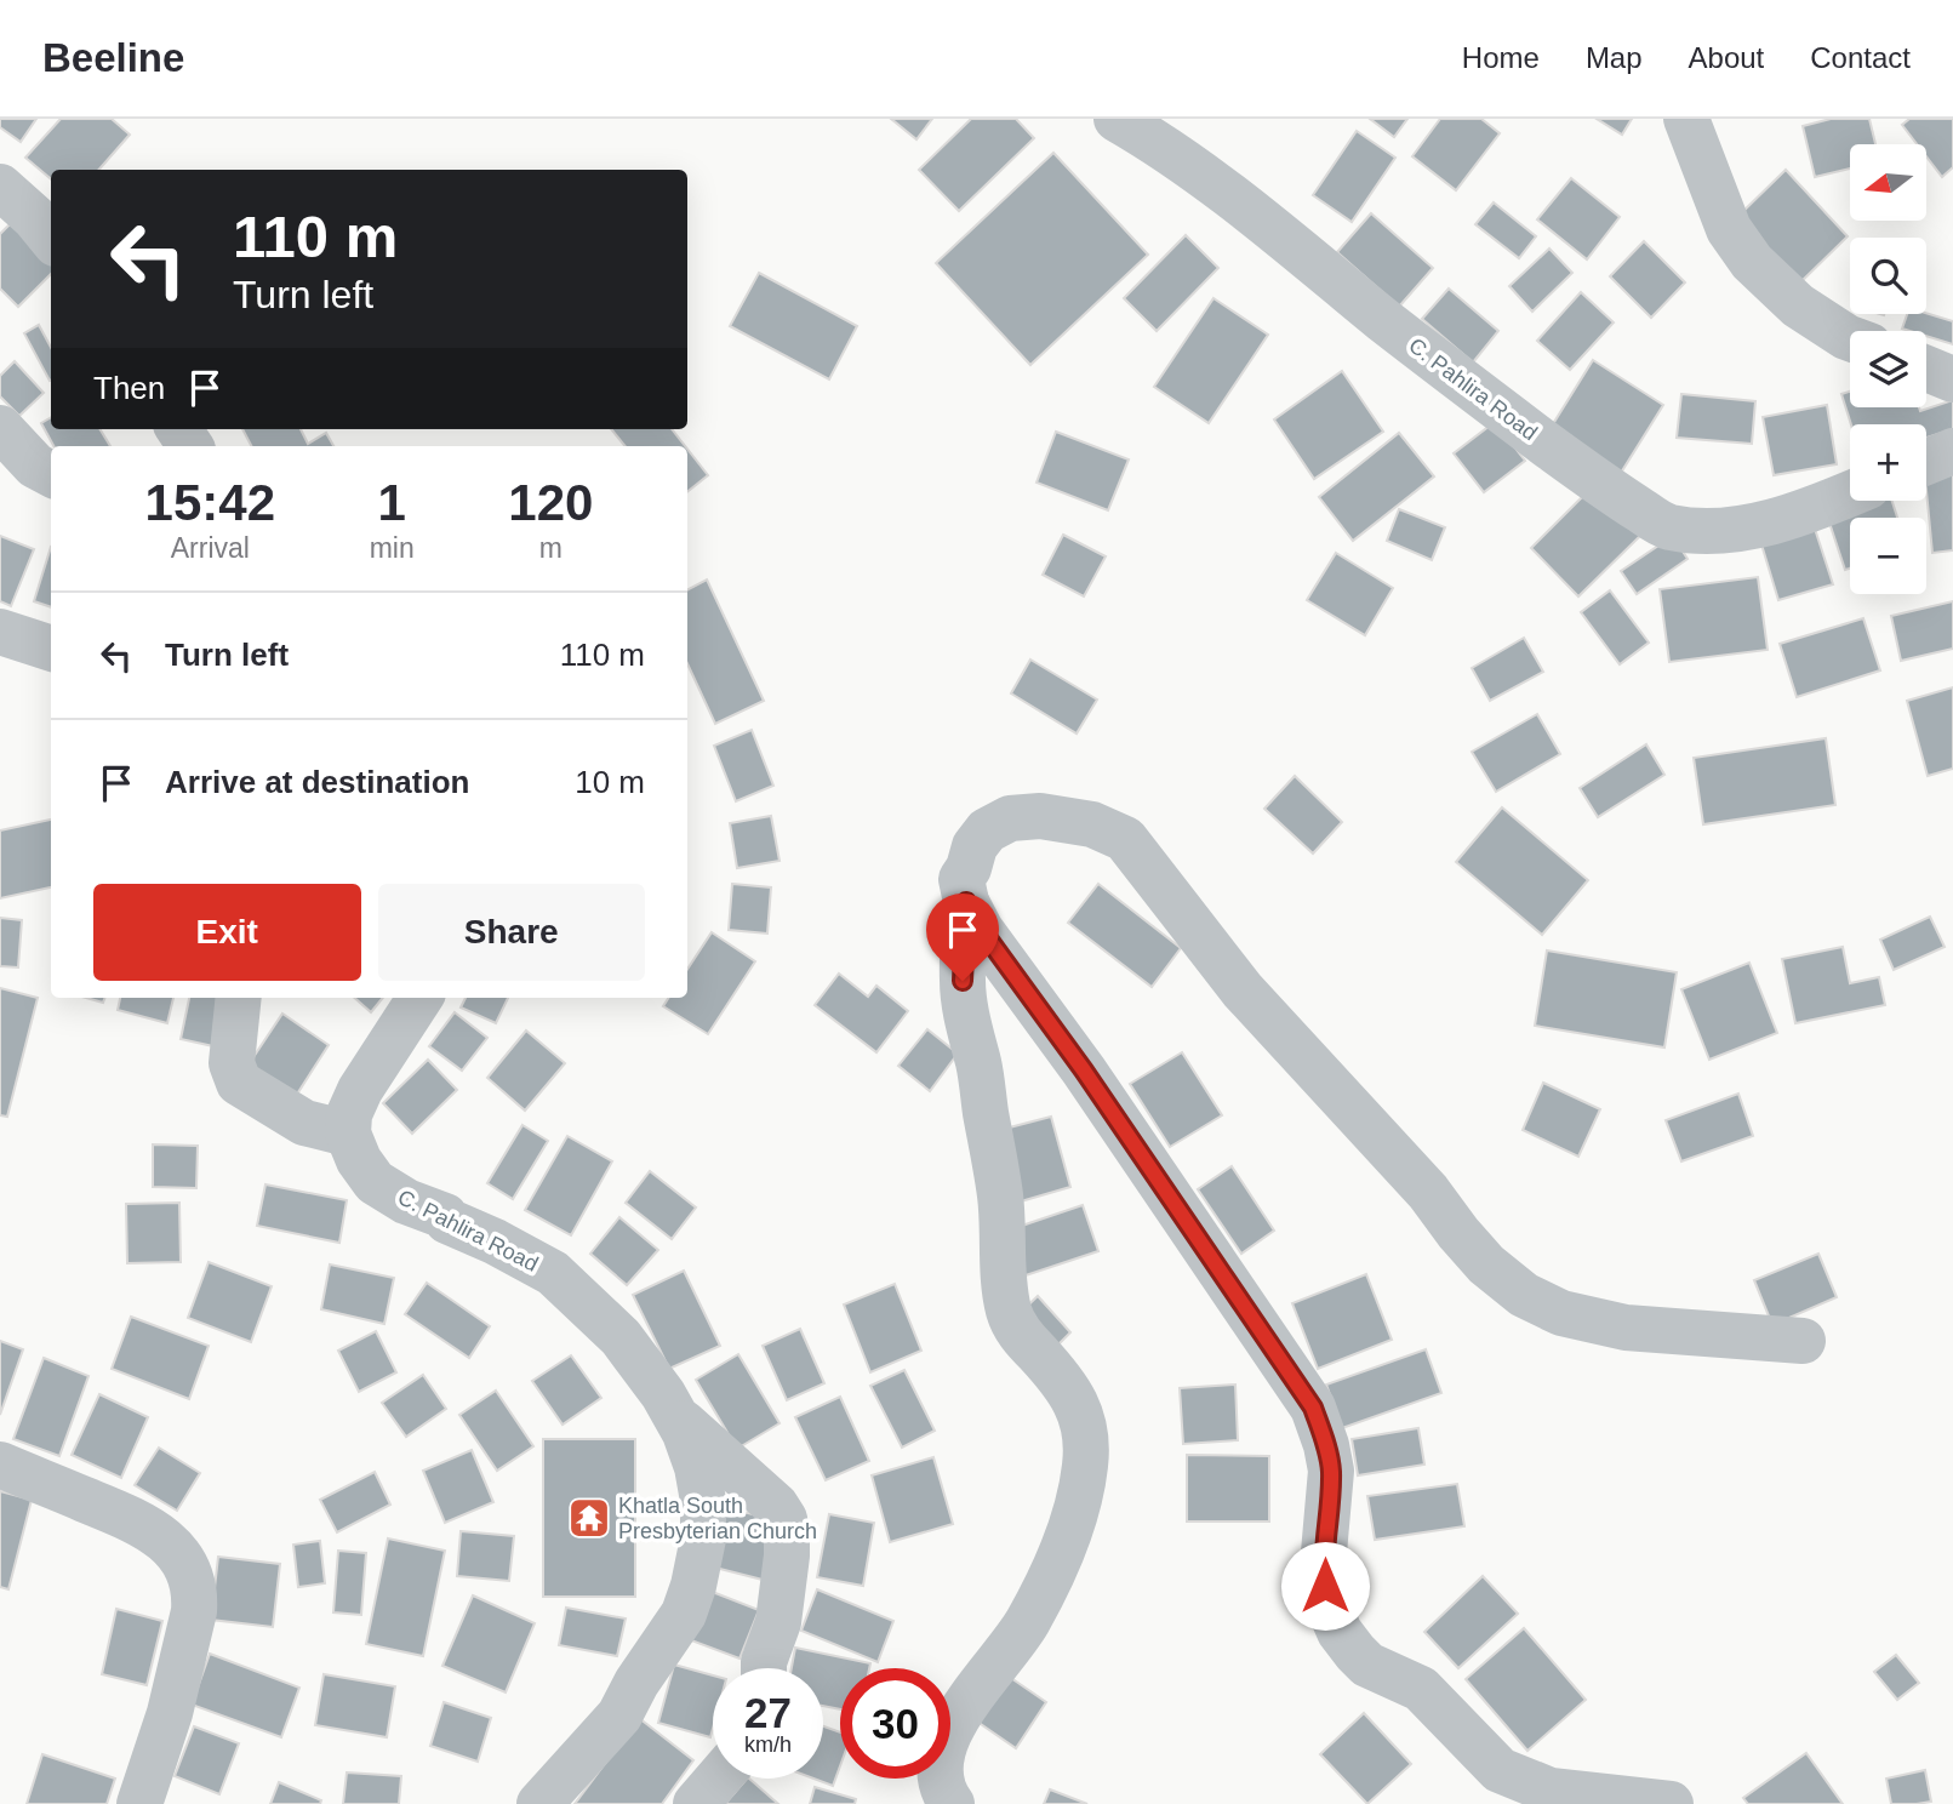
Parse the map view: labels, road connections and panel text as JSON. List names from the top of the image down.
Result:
{
  "streets": {
    "street": ["C. Pahlira Road"]
  },
  "places": {
    "temple": ["Khatla South Presbyterian Church"]
  },
  "north": "left",
  "page": {
    "header": "Beeline",
    "nav": [
      "Home",
      "Map",
      "About",
      "Contact"
    ],
    "map_buttons": ["+", "−"],
    "turn": ["110 m", "Turn left"],
    "then": "Then",
    "eta": [
      "15:42",
      "Arrival",
      "1",
      "min",
      "120",
      "m"
    ],
    "list": [
      {
        "name": "Turn left",
        "value": "110 m"
      },
      {
        "name": "Arrive at destination",
        "value": "10 m"
      }
    ],
    "buttons": ["Exit", "Share"],
    "speed": "27 km/h",
    "limit": "30"
  }
}
